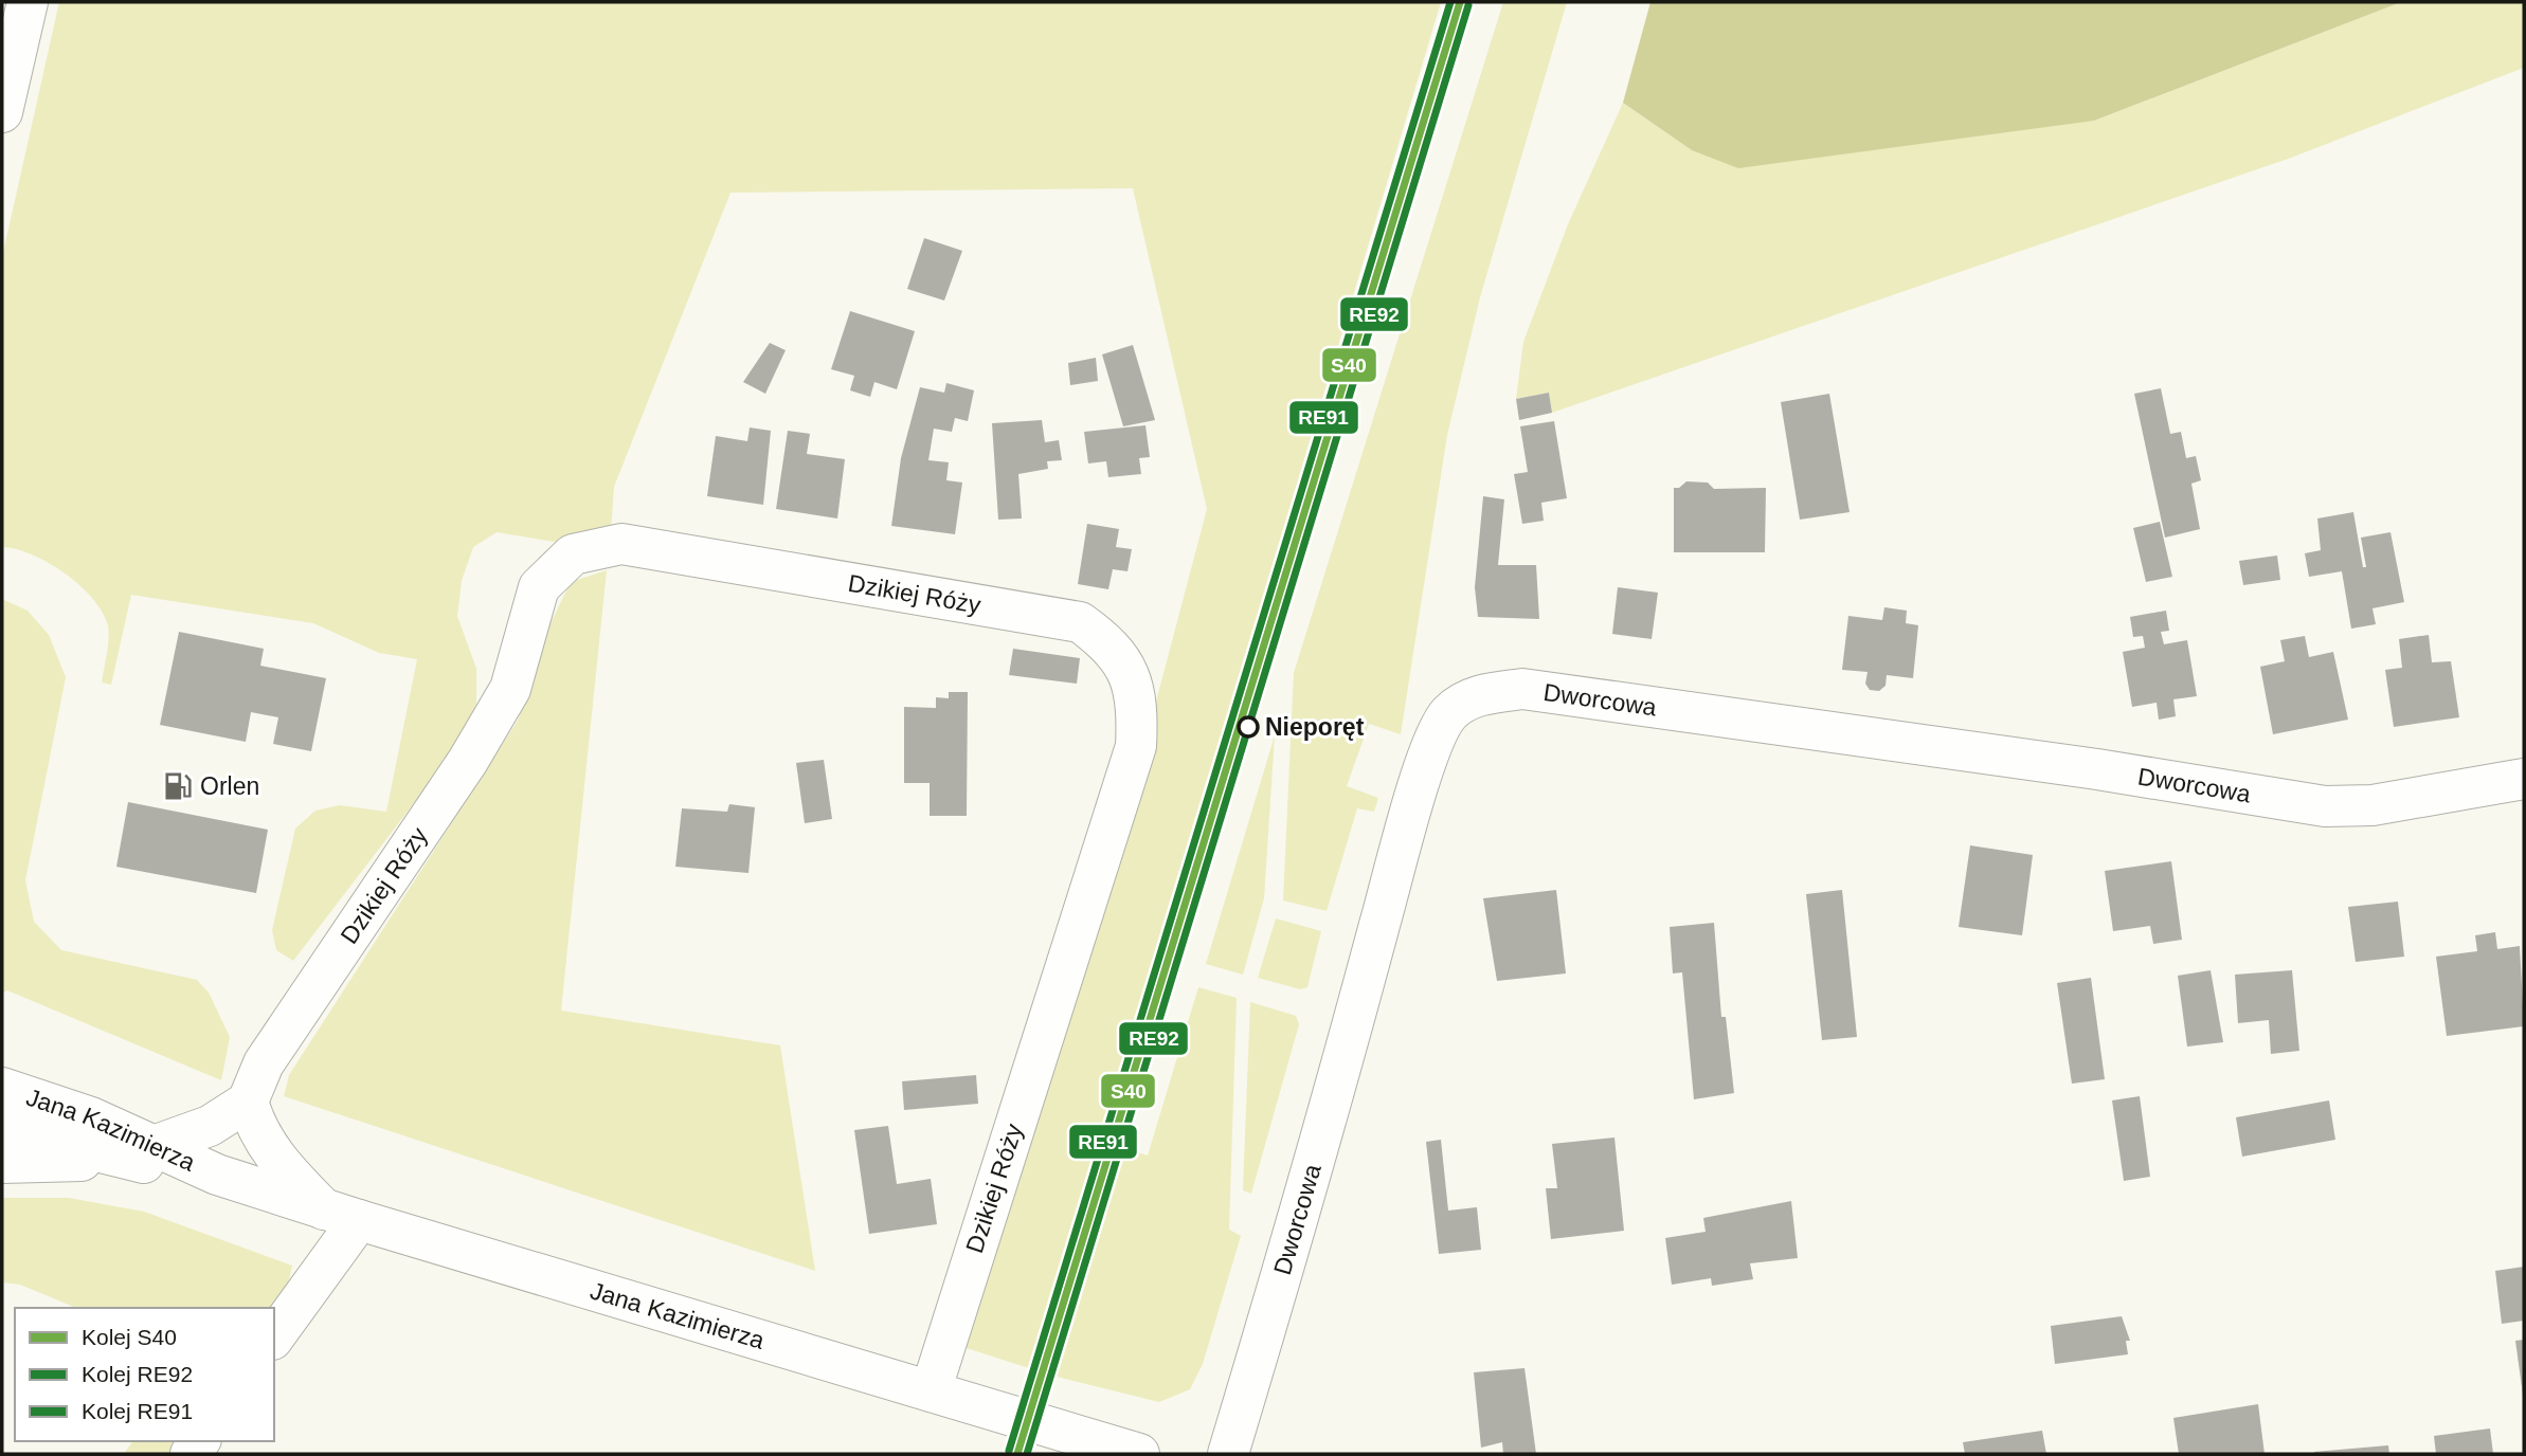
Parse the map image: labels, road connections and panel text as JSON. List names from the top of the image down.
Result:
{
  "streets": {
    "street": ["Dzikiej Róży", "Dworcowa", "Jana Kazimierza"]
  },
  "crossings": [
    ["Dzikiej Róży", "Jana Kazimierza"]
  ],
  "places": {
    "other": ["Nieporęt"],
    "fuel station": ["Orlen"]
  },
  "lines": ["rail line S40", "rail line RE91", "rail line RE92"],
  "legend": ["Kolej S40", "Kolej RE92", "Kolej RE91"]
}
